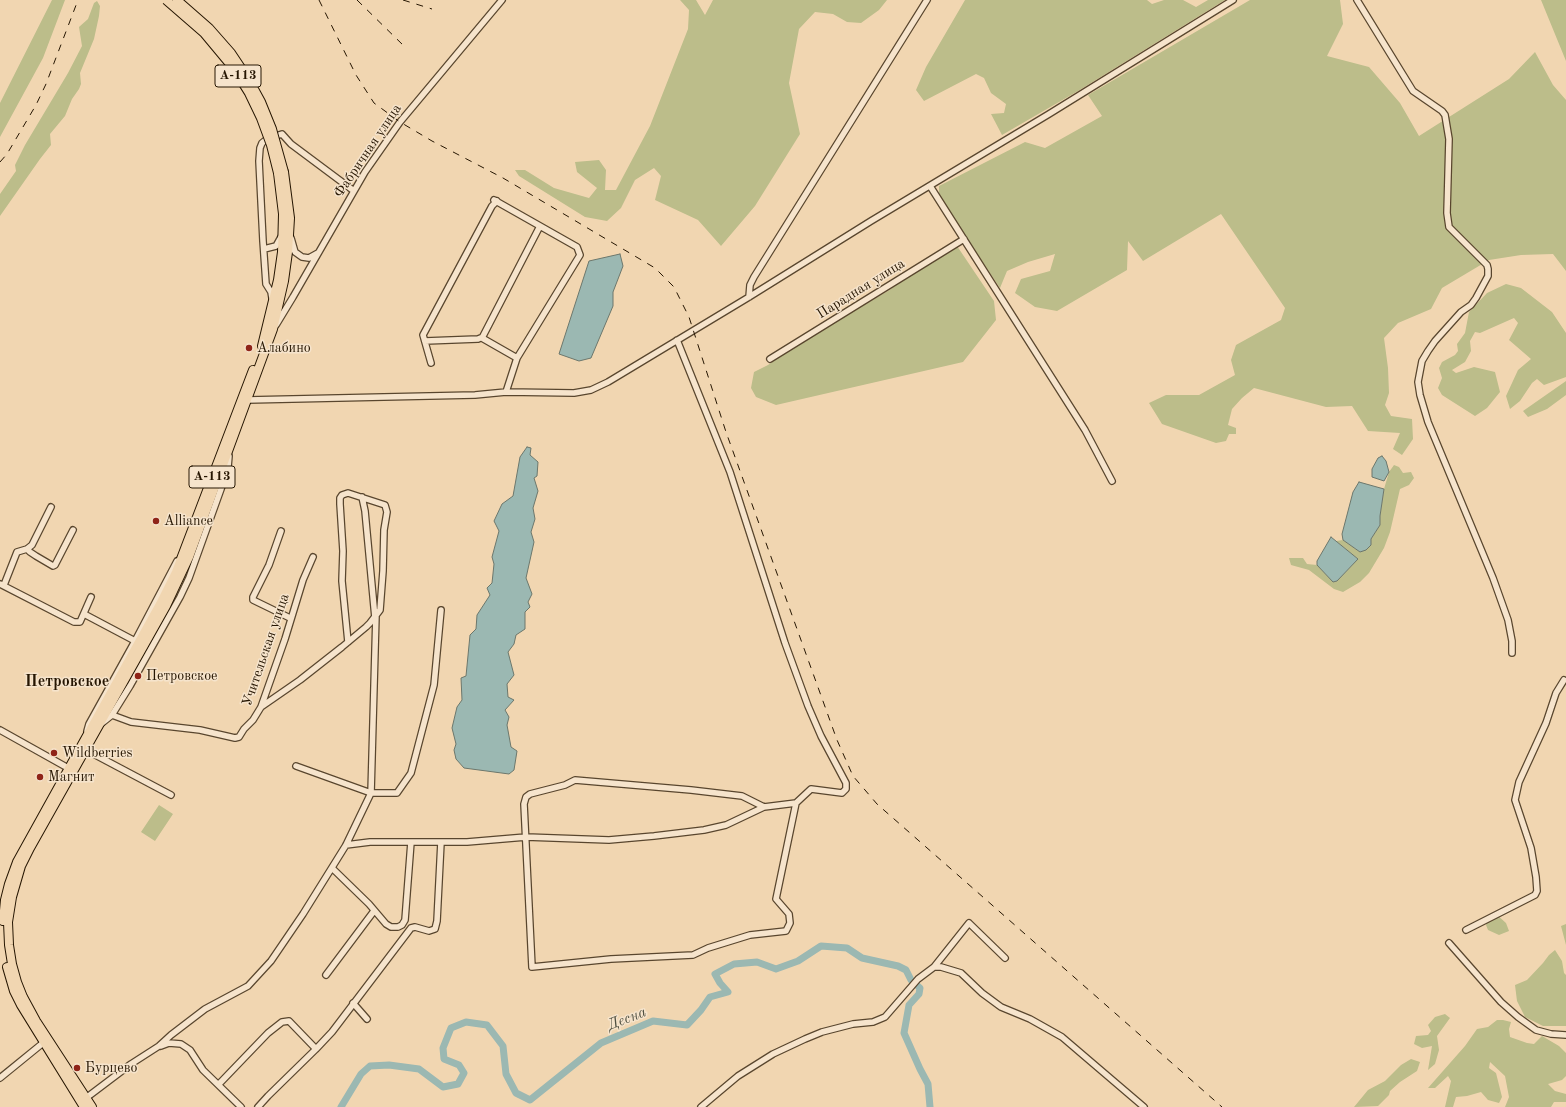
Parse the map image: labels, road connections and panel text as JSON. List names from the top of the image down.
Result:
{
  "streets": {
    "highway": ["А-113"],
    "street": ["Фабричная улица", "Парадная улица", "Учительская улица"]
  },
  "crossings": [
    ["А-113", "Фабричная улица"]
  ],
  "districts": ["Петровское"],
  "water": ["Десна"],
  "places": [
    "Алабино",
    "Alliance",
    "Петровское",
    "Wildberries",
    "Магнит",
    "Бурцево"
  ]
}
